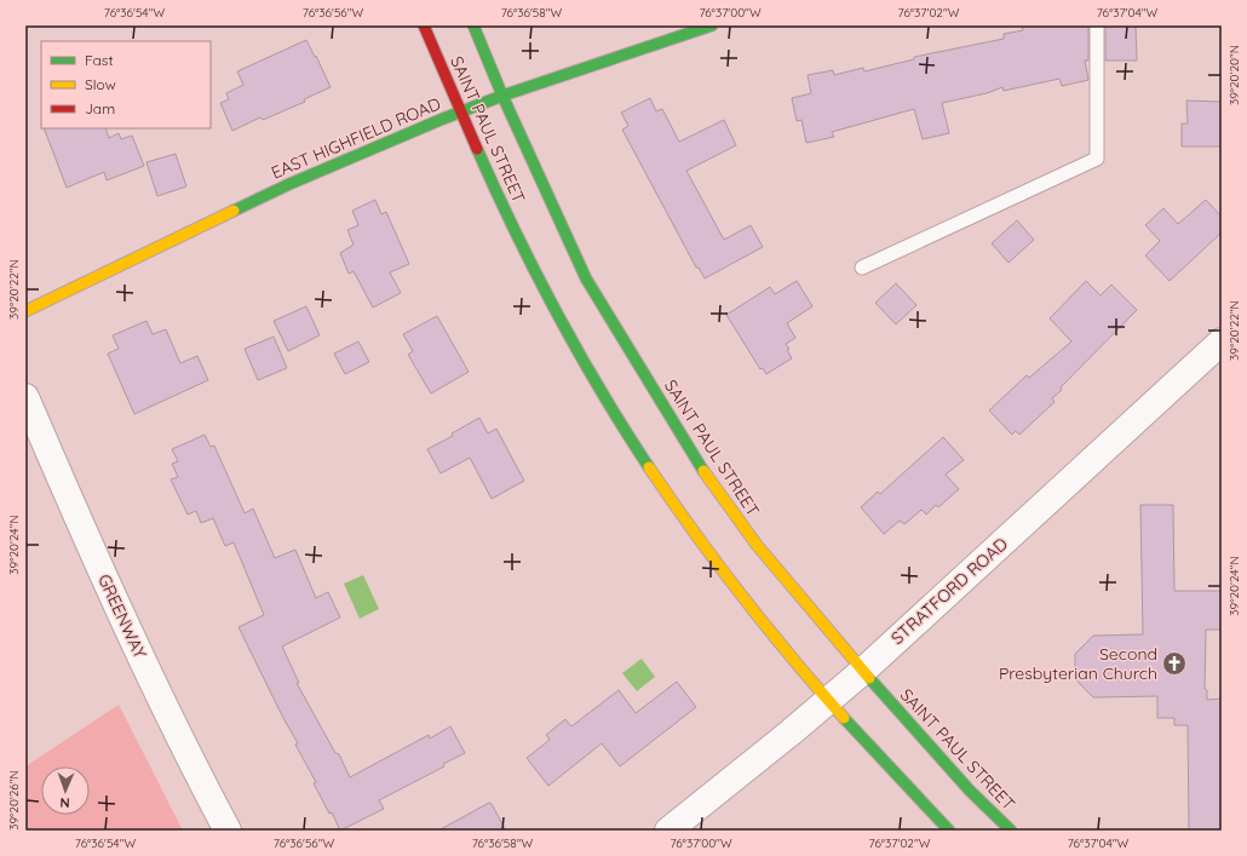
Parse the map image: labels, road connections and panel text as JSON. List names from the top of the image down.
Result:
{
  "streets": {
    "main road": ["SAINT PAUL STREET", "EAST HIGHFIELD ROAD"],
    "street": ["STRATFORD ROAD", "GREENWAY"]
  },
  "crossings": [
    ["SAINT PAUL STREET", "EAST HIGHFIELD ROAD"],
    ["SAINT PAUL STREET", "STRATFORD ROAD"]
  ],
  "places": {
    "church": ["Second Presbyterian Church"]
  },
  "legend": ["Fast", "Slow", "Jam"],
  "north": "bottom",
  "coordinates": [
    "76°36'54\"W",
    "76°36'56\"W",
    "76°36'58\"W",
    "76°37'00\"W",
    "76°37'02\"W",
    "76°37'04\"W",
    "39°20'20\"N",
    "39°20'22\"N",
    "39°20'24\"N",
    "39°20'26\"N"
  ]
}
